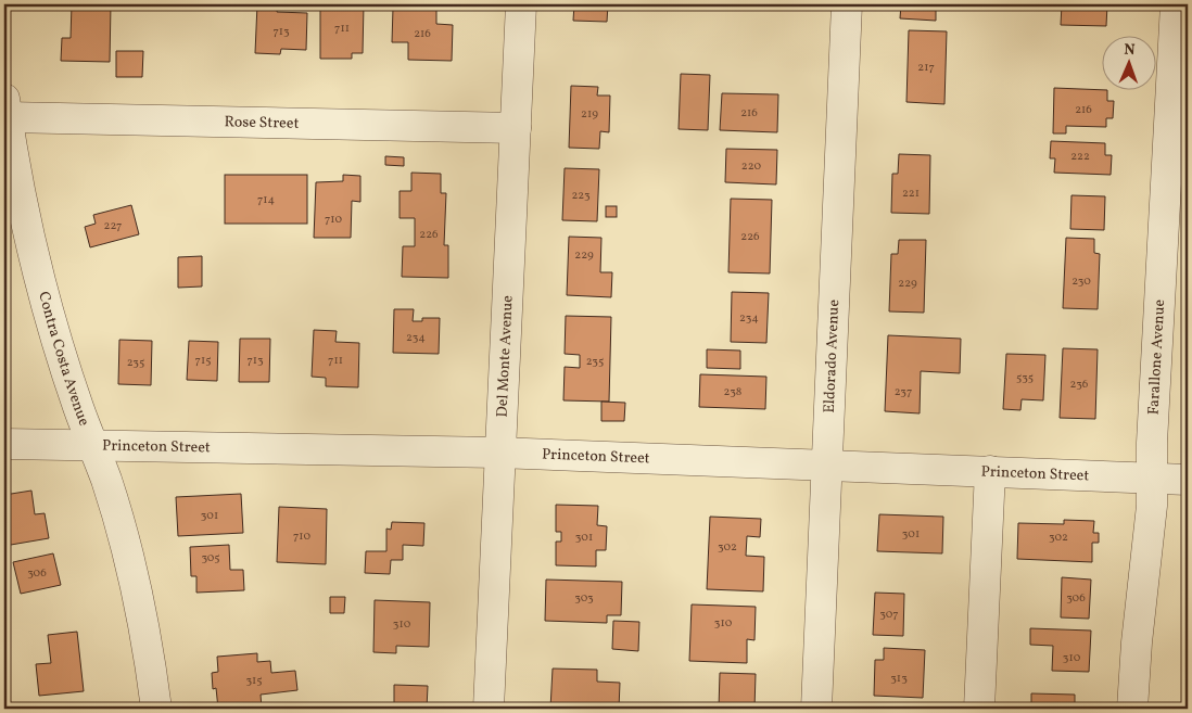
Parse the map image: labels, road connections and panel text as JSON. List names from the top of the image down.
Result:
{
  "streets": {
    "street": [
      "Rose Street",
      "Del Monte Avenue",
      "Eldorado Avenue",
      "Farallone Avenue",
      "Contra Costa Avenue",
      "Princeton Street"
    ]
  },
  "crossings": [
    ["Rose Street", "Del Monte Avenue"],
    ["Rose Street", "Contra Costa Avenue"],
    ["Del Monte Avenue", "Princeton Street"],
    ["Eldorado Avenue", "Princeton Street"],
    ["Farallone Avenue", "Princeton Street"],
    ["Contra Costa Avenue", "Princeton Street"]
  ],
  "house_numbers": [
    "711",
    "713",
    "216",
    "217",
    "216",
    "216",
    "219",
    "222",
    "220",
    "221",
    "223",
    "714",
    "710",
    "227",
    "226",
    "226",
    "229",
    "230",
    "229",
    "234",
    "234",
    "715",
    "713",
    "711",
    "235",
    "235",
    "535",
    "236",
    "238",
    "237",
    "301",
    "301",
    "710",
    "301",
    "302",
    "302",
    "305",
    "306",
    "303",
    "306",
    "307",
    "310",
    "310",
    "310",
    "313",
    "315"
  ],
  "north": "top"
}
